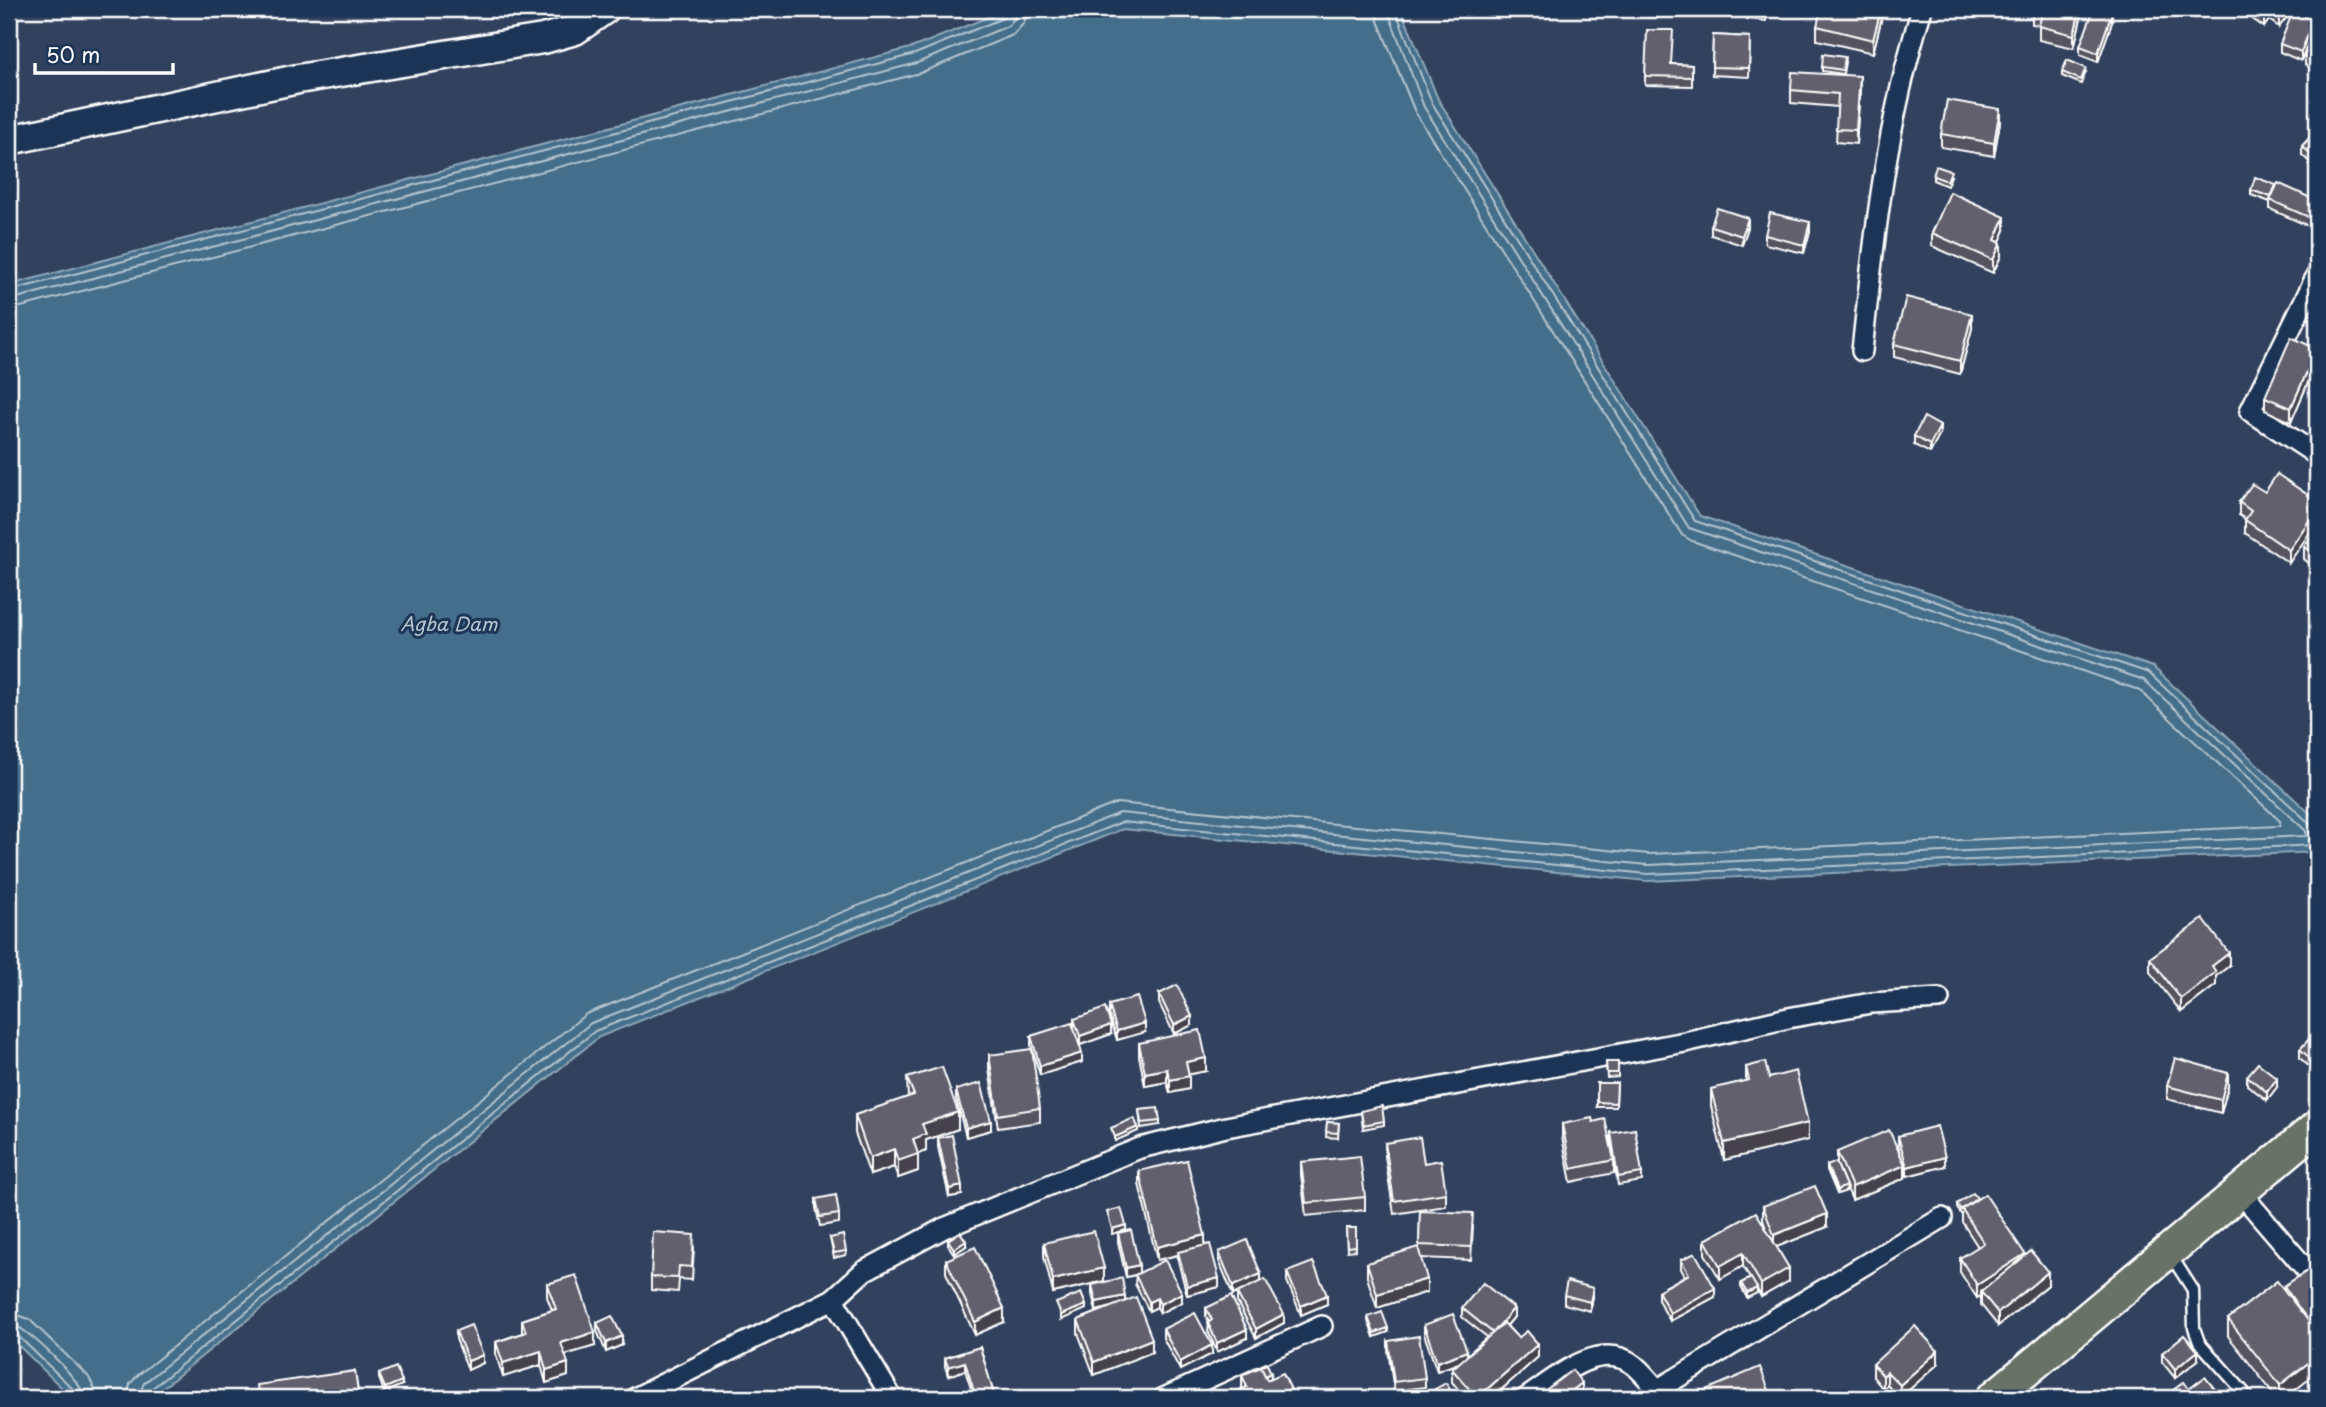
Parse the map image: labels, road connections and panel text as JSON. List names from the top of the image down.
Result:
{
  "water": ["Agba Dam"],
  "scale_bar": "50 m"
}
